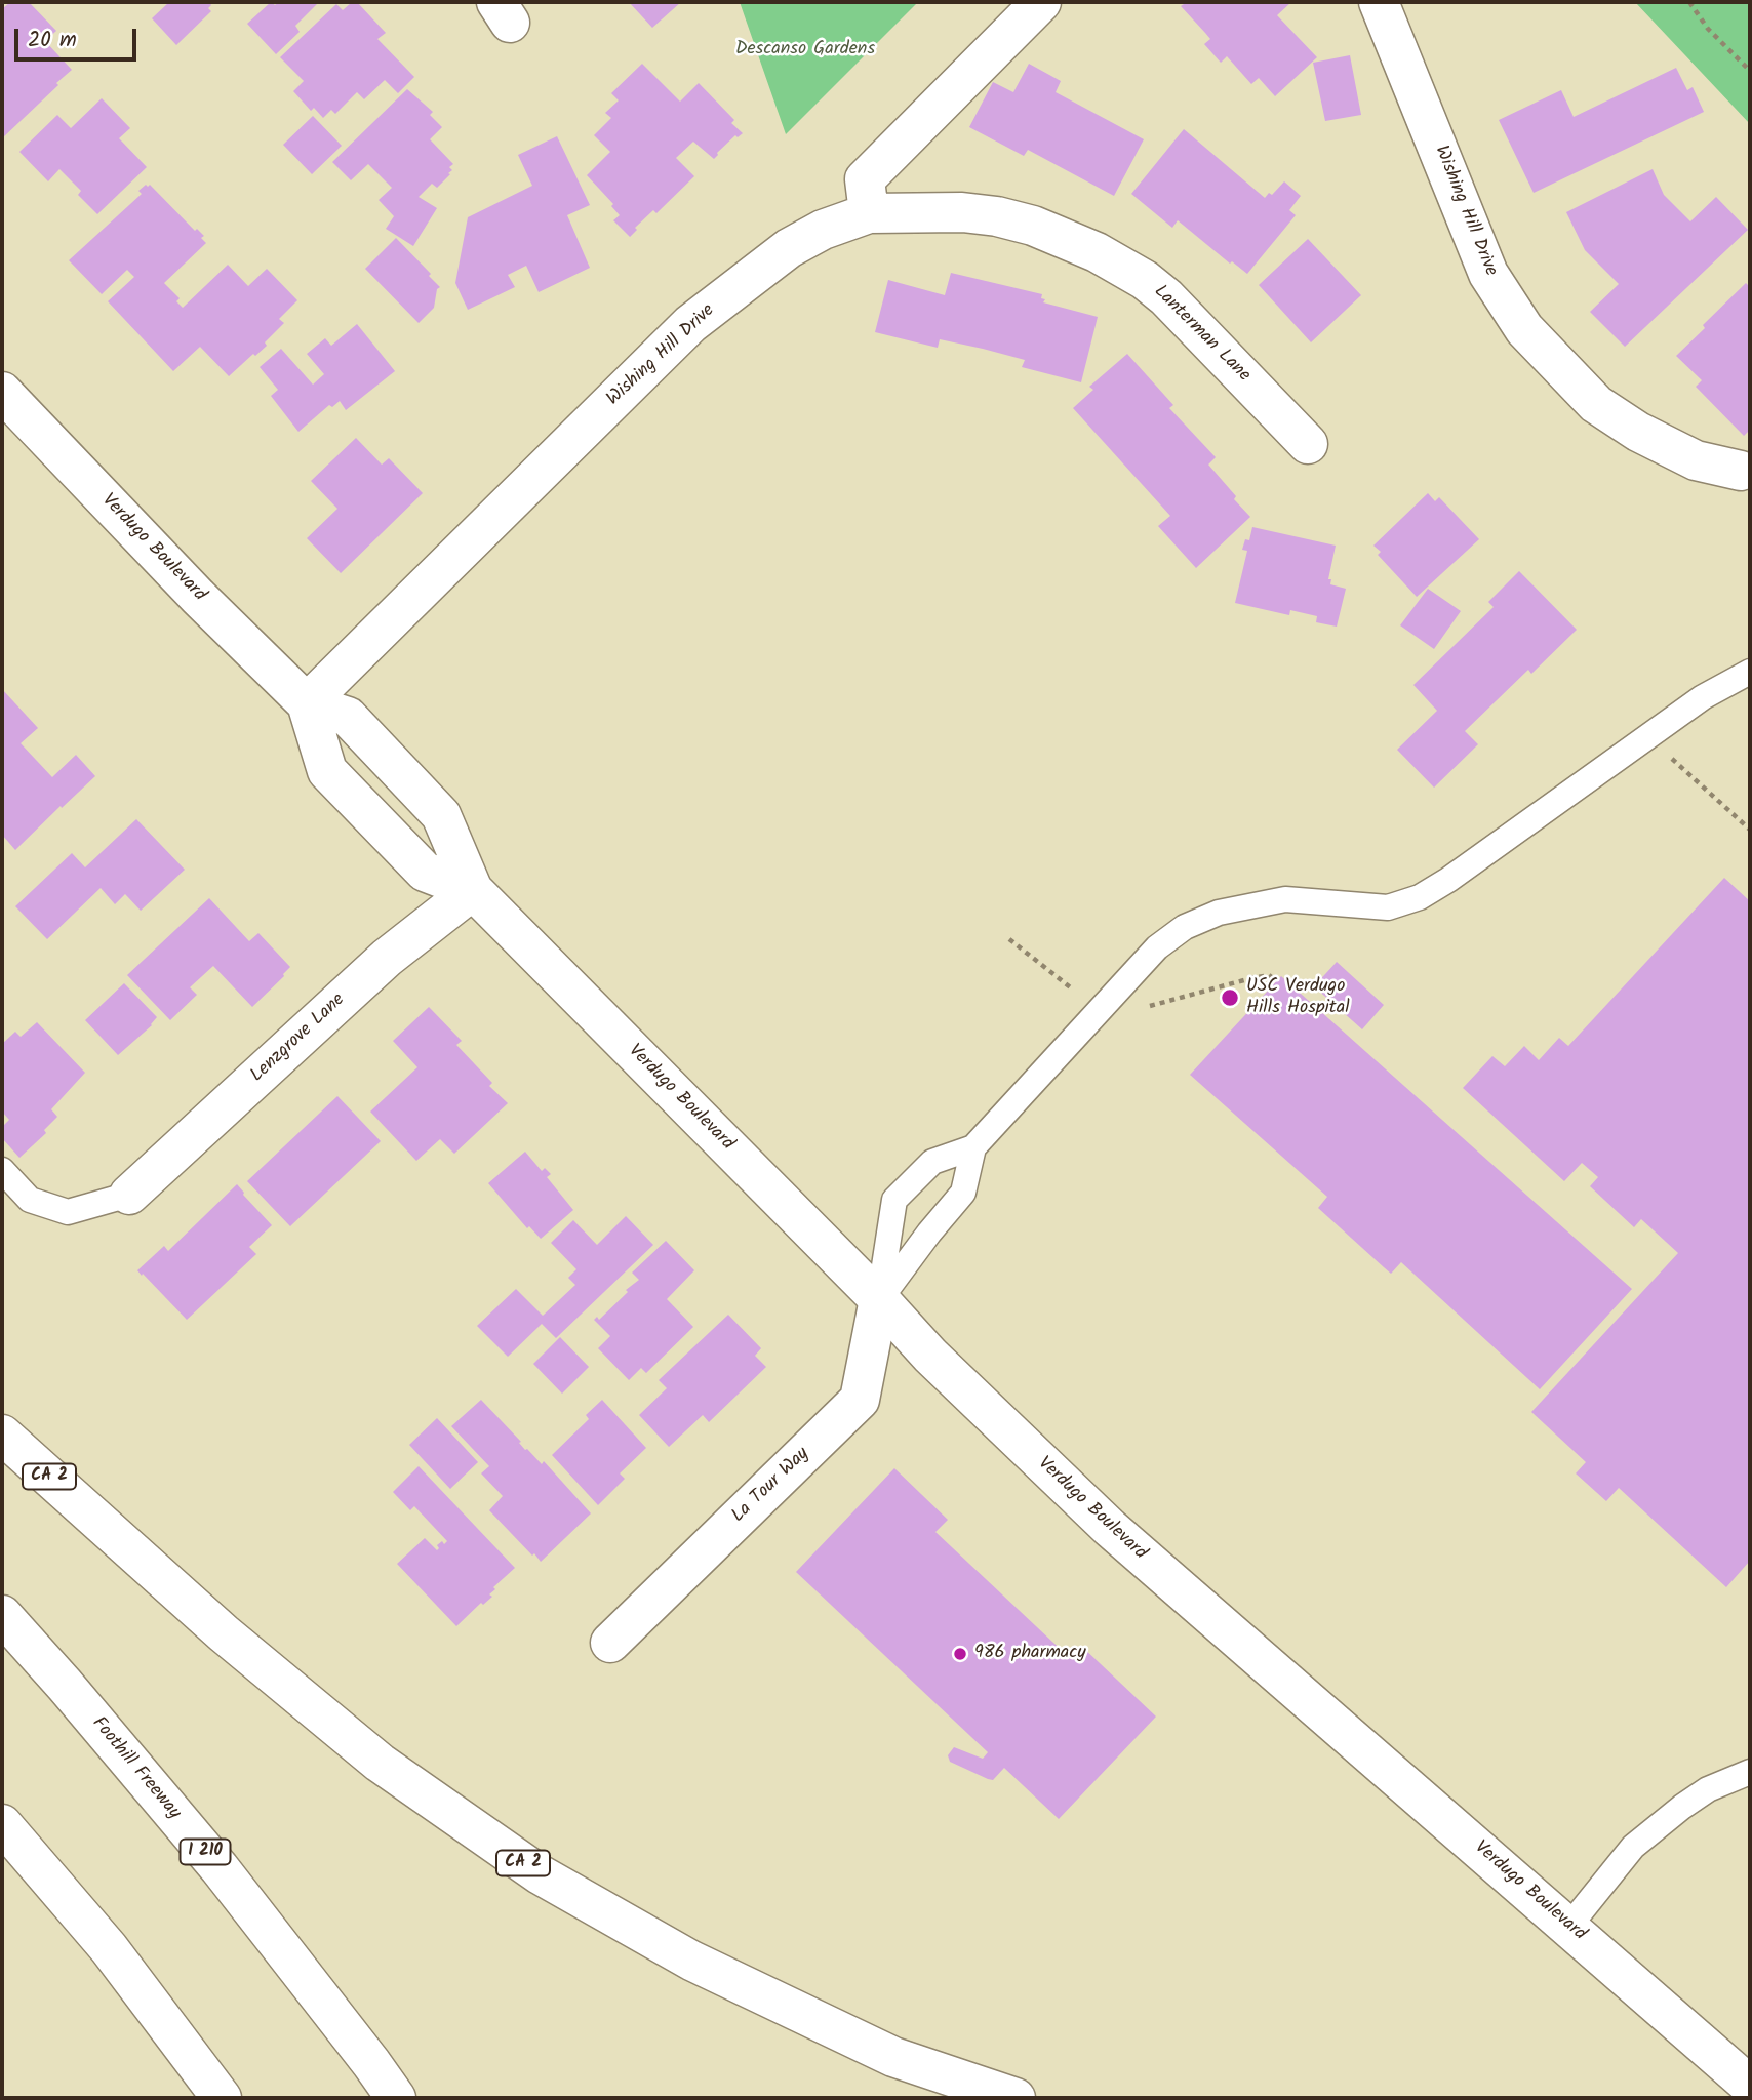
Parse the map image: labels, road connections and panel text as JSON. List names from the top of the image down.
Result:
{
  "streets": {
    "main road": [
      "Wishing Hill Drive",
      "Lanterman Lane",
      "Verdugo Boulevard",
      "Lenzgrove Lane",
      "CA 2",
      "La Tour Way",
      "Foothill Freeway",
      "I 210"
    ]
  },
  "crossings": [
    ["Wishing Hill Drive", "Lanterman Lane"],
    ["Wishing Hill Drive", "Verdugo Boulevard"],
    ["Verdugo Boulevard", "Lenzgrove Lane"],
    ["Verdugo Boulevard", "La Tour Way"]
  ],
  "parks": ["Descanso Gardens"],
  "places": ["USC Verdugo Hills Hospital", "986 pharmacy"],
  "scale_bar": "20 m"
}
